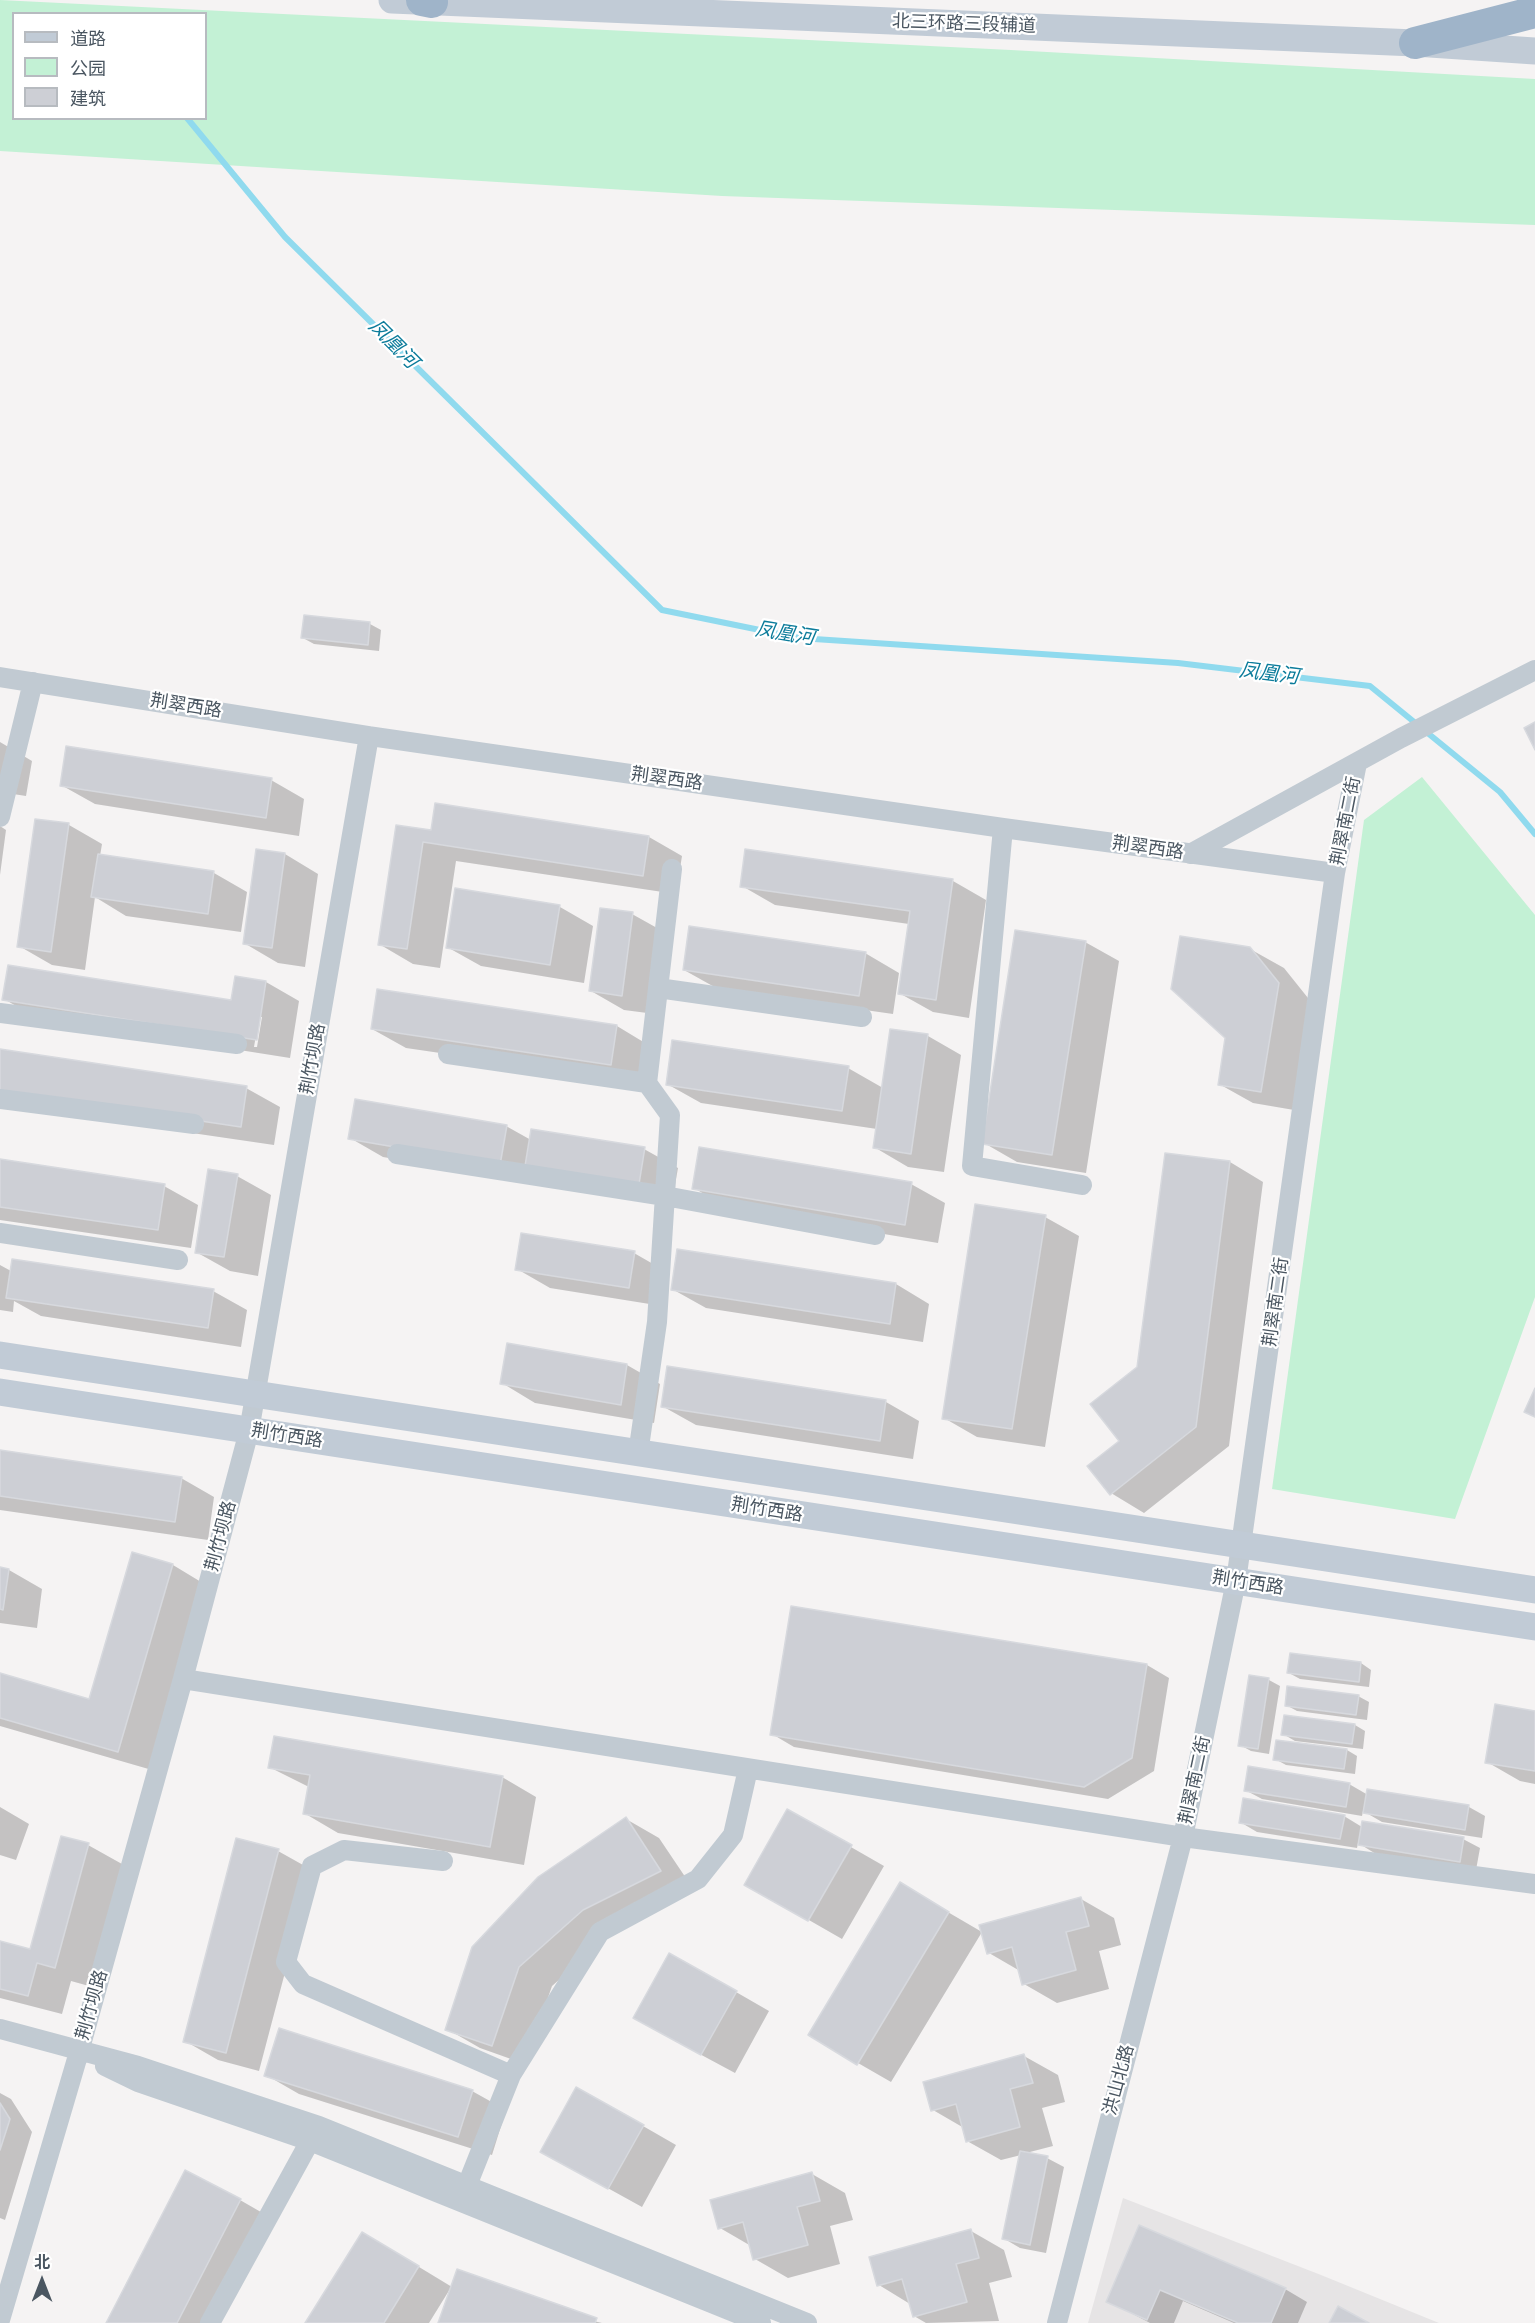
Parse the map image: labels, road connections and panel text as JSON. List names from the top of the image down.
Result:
{
  "streets": {
    "main road": ["北三环路三段辅道", "荆竹西路"],
    "street": [
      "荆翠西路",
      "荆翠南二街",
      "荆竹坝路",
      "洪山北路"
    ]
  },
  "crossings": [
    ["荆翠西路", "荆翠南二街"],
    ["荆翠西路", "荆竹坝路"],
    ["荆翠南二街", "荆竹西路"],
    ["荆翠南二街", "洪山北路"],
    ["荆竹坝路", "荆竹西路"]
  ],
  "water": ["凤凰河"],
  "legend": ["道路", "公园", "建筑"],
  "north": "top"
}
